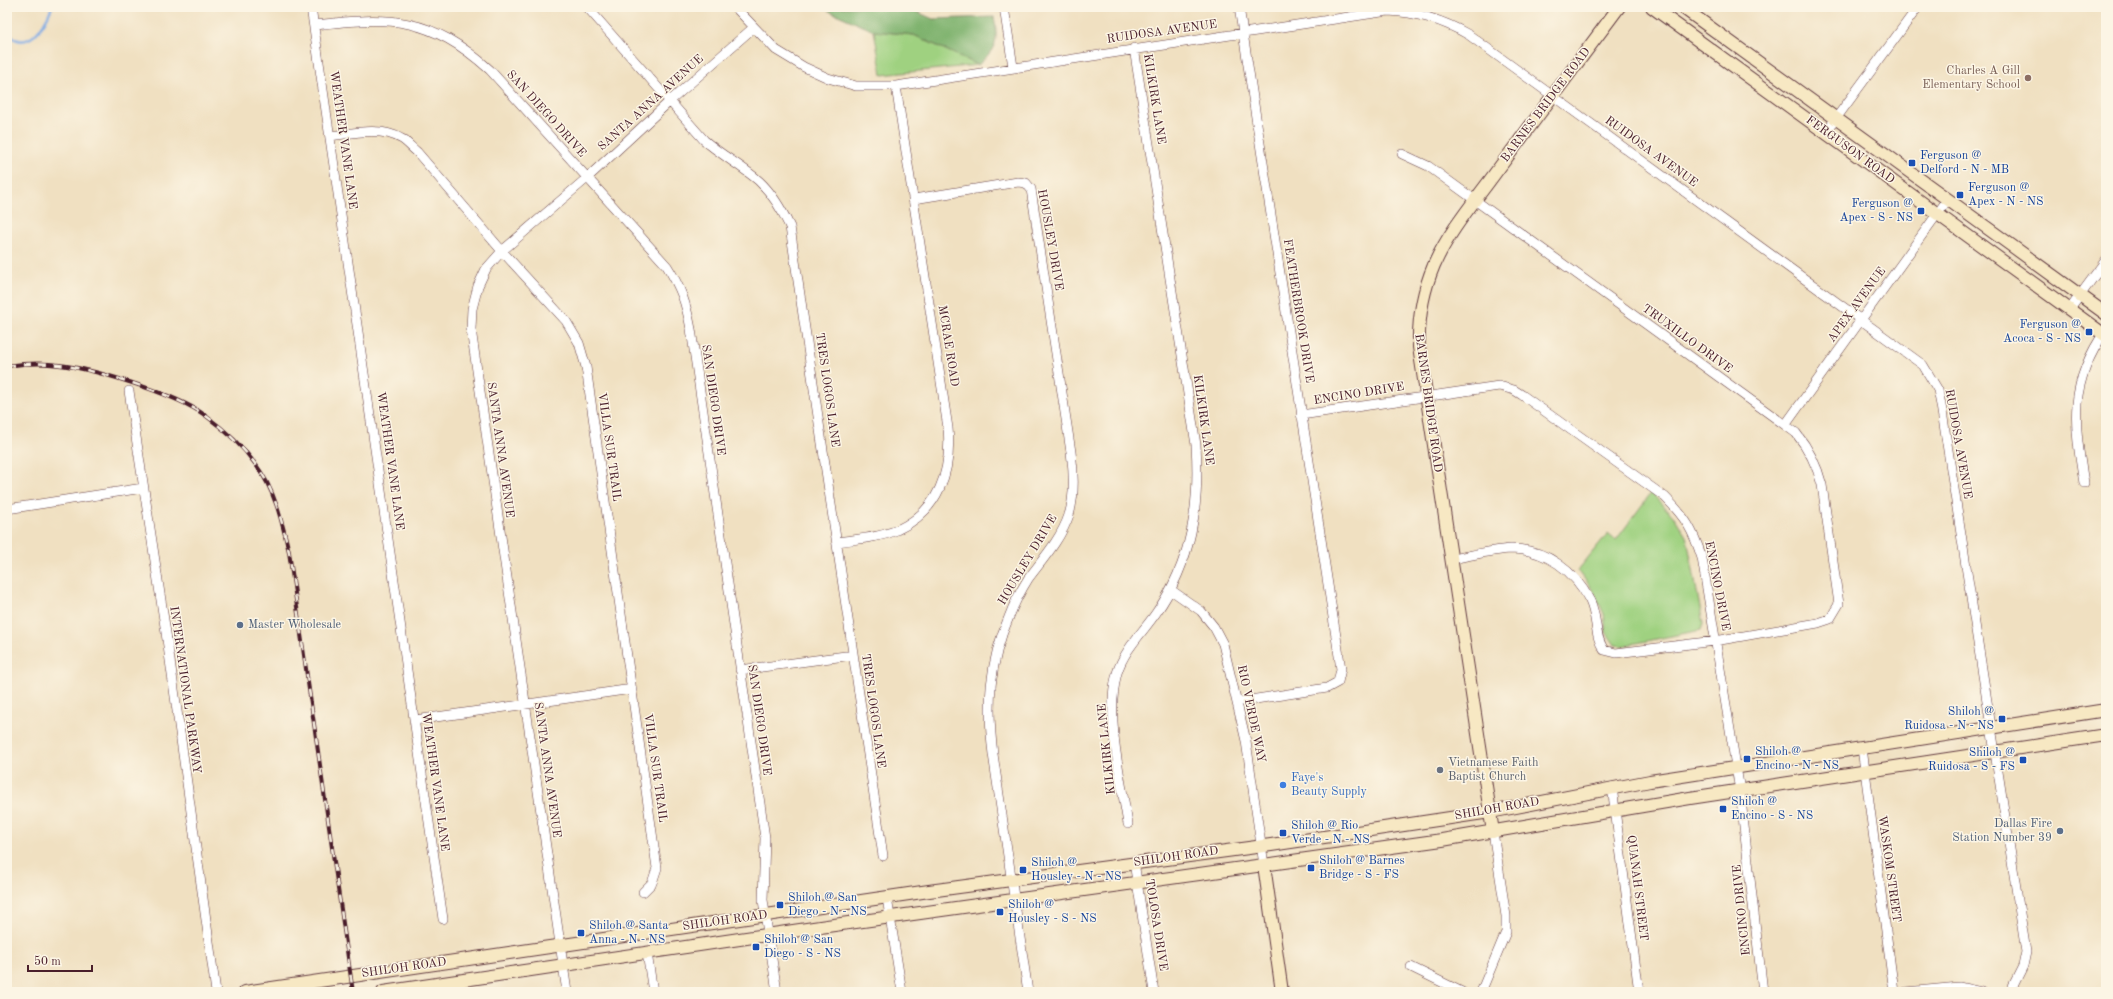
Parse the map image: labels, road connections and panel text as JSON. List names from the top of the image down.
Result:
{
  "streets": {
    "main road": ["BARNES BRIDGE ROAD", "FERGUSON ROAD", "SHILOH ROAD"],
    "street": [
      "RUIDOSA AVENUE",
      "KILKIRK LANE",
      "SANTA ANNA AVENUE",
      "SAN DIEGO DRIVE",
      "WEATHER VANE LANE",
      "HOUSLEY DRIVE",
      "APEX AVENUE",
      "FEATHERBROOK DRIVE",
      "TRUXILLO DRIVE",
      "MCRAE ROAD",
      "TRES LOGOS LANE",
      "ENCINO DRIVE",
      "VILLA SUR TRAIL",
      "INTERNATIONAL PARKWAY",
      "RIO VERDE WAY",
      "WASKOM STREET",
      "QUANAH STREET",
      "TOLOSA DRIVE"
    ]
  },
  "crossings": [
    ["RUIDOSA AVENUE", "KILKIRK LANE"],
    ["RUIDOSA AVENUE", "SANTA ANNA AVENUE"],
    ["RUIDOSA AVENUE", "BARNES BRIDGE ROAD"],
    ["RUIDOSA AVENUE", "APEX AVENUE"],
    ["RUIDOSA AVENUE", "FEATHERBROOK DRIVE"],
    ["RUIDOSA AVENUE", "MCRAE ROAD"],
    ["RUIDOSA AVENUE", "SHILOH ROAD"],
    ["KILKIRK LANE", "RIO VERDE WAY"],
    ["SANTA ANNA AVENUE", "SAN DIEGO DRIVE"],
    ["SANTA ANNA AVENUE", "TRES LOGOS LANE"],
    ["SANTA ANNA AVENUE", "VILLA SUR TRAIL"],
    ["SANTA ANNA AVENUE", "SHILOH ROAD"],
    ["BARNES BRIDGE ROAD", "TRUXILLO DRIVE"],
    ["BARNES BRIDGE ROAD", "ENCINO DRIVE"],
    ["BARNES BRIDGE ROAD", "SHILOH ROAD"],
    ["SAN DIEGO DRIVE", "WEATHER VANE LANE"],
    ["SAN DIEGO DRIVE", "SHILOH ROAD"],
    ["WEATHER VANE LANE", "VILLA SUR TRAIL"],
    ["FERGUSON ROAD", "APEX AVENUE"],
    ["HOUSLEY DRIVE", "MCRAE ROAD"],
    ["HOUSLEY DRIVE", "SHILOH ROAD"],
    ["APEX AVENUE", "TRUXILLO DRIVE"],
    ["FEATHERBROOK DRIVE", "ENCINO DRIVE"],
    ["FEATHERBROOK DRIVE", "RIO VERDE WAY"],
    ["TRUXILLO DRIVE", "ENCINO DRIVE"],
    ["MCRAE ROAD", "TRES LOGOS LANE"],
    ["ENCINO DRIVE", "SHILOH ROAD"],
    ["RIO VERDE WAY", "SHILOH ROAD"],
    ["SHILOH ROAD", "WASKOM STREET"],
    ["SHILOH ROAD", "QUANAH STREET"],
    ["SHILOH ROAD", "TOLOSA DRIVE"]
  ],
  "places": {
    "other": [
      "Charles A Gill Elementary School",
      "Master Wholesale",
      "Vietnamese Faith Baptist Church",
      "Faye's Beauty Supply",
      "Dallas Fire Station Number 39"
    ],
    "transit": [
      "Ferguson @ Delford - N - MB",
      "Ferguson @ Apex - N - NS",
      "Ferguson @ Apex - S - NS",
      "Ferguson @ Acoca - S - NS",
      "Shiloh @ Ruidosa - N - NS",
      "Shiloh @ Encino - N - NS",
      "Shiloh @ Ruidosa - S - FS",
      "Shiloh @ Encino - S - NS",
      "Shiloh @ Rio Verde - N - NS",
      "Shiloh @ Barnes Bridge - S - FS",
      "Shiloh @ Housley - N - NS",
      "Shiloh @ San Diego - N - NS",
      "Shiloh @ Housley - S - NS",
      "Shiloh @ Santa Anna - N - NS",
      "Shiloh @ San Diego - S - NS"
    ]
  },
  "scale_bar": "50 m"
}
